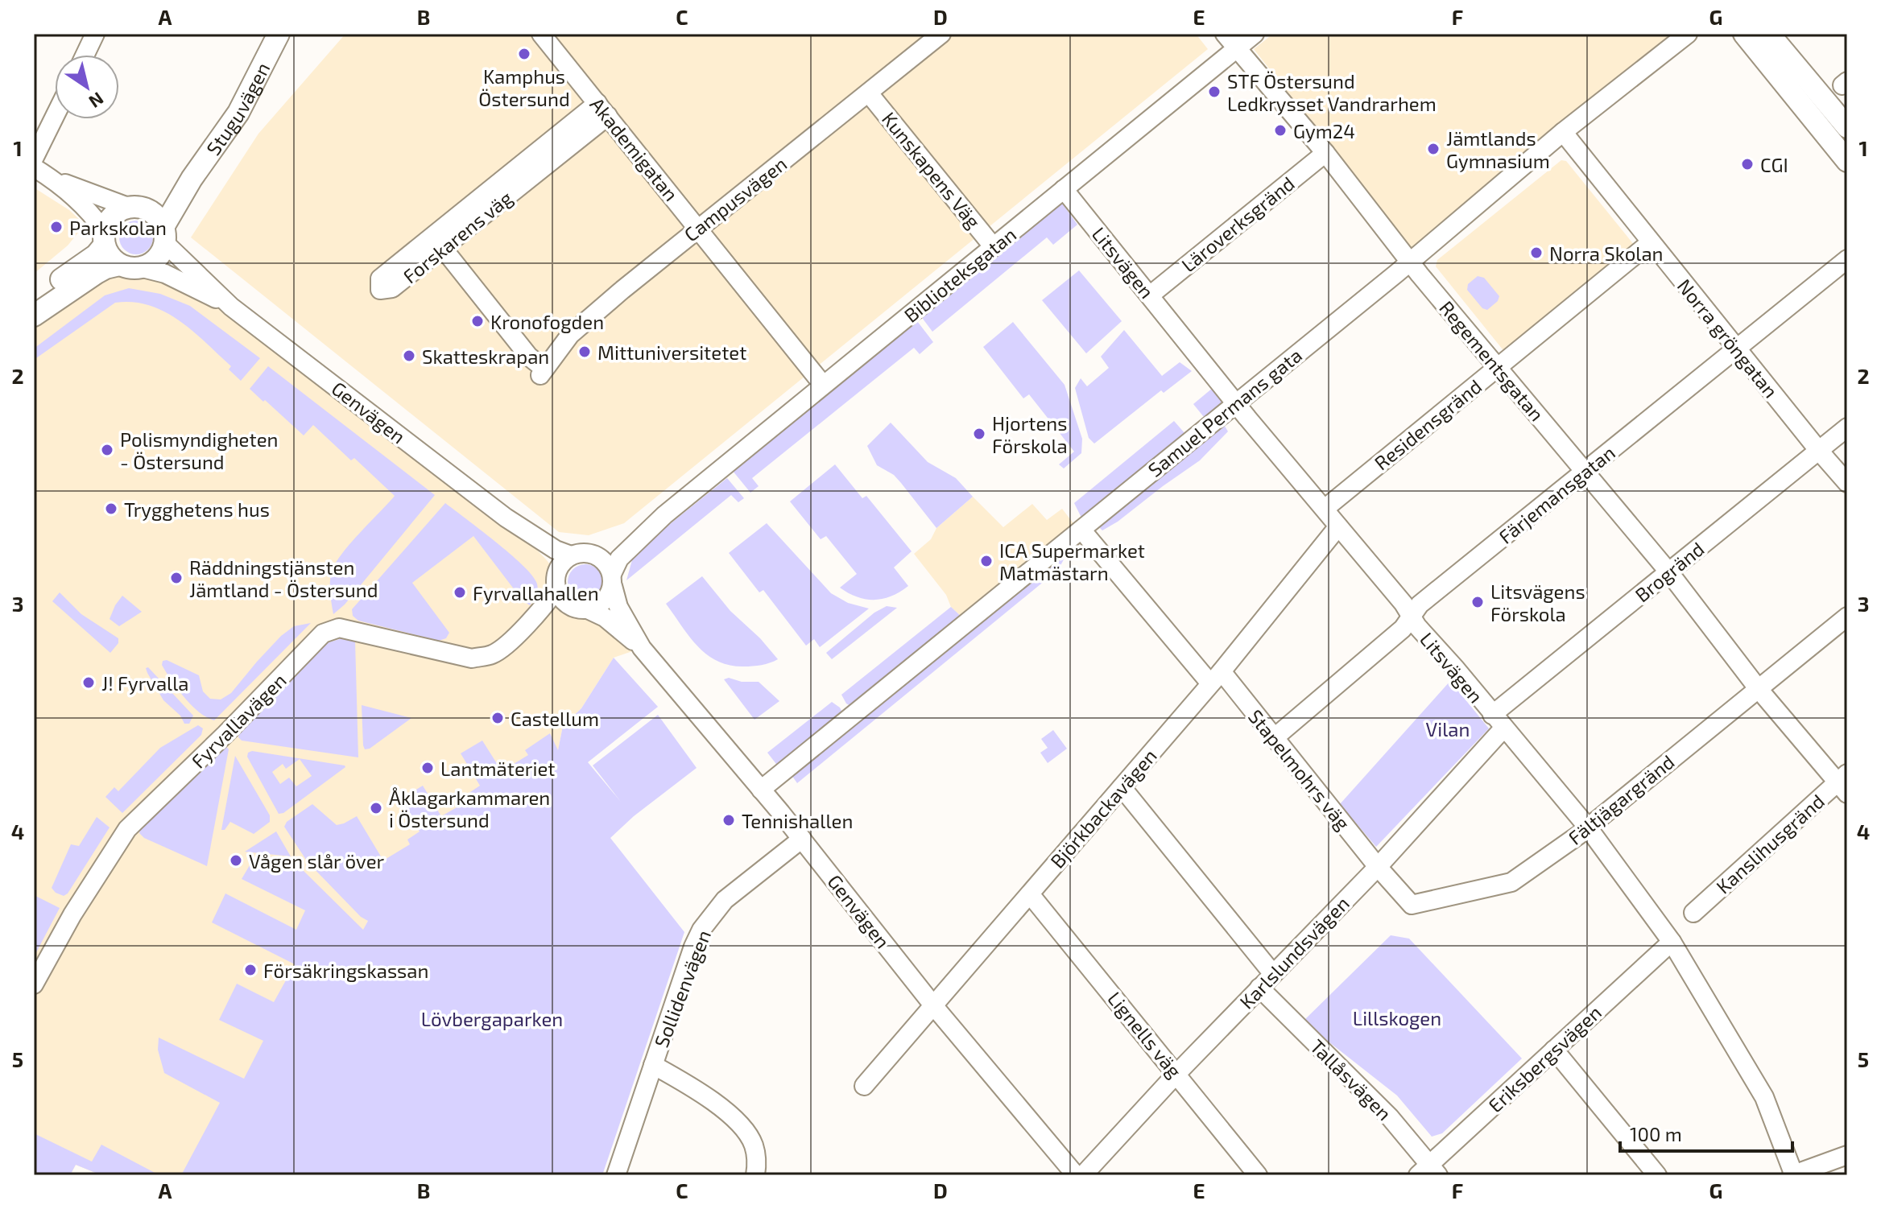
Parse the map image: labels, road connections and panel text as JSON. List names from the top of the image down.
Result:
{
  "streets": {
    "main road": ["Stuguvägen"],
    "street": [
      "Akademigatan",
      "Kunskapens Väg",
      "Campusvägen",
      "Läroverksgränd",
      "Forskarens väg",
      "Litsvägen",
      "Biblioteksgatan",
      "Norra gröngatan",
      "Regementsgatan",
      "Genvägen",
      "Samuel Permans gata",
      "Residensgränd",
      "Färjemansgatan",
      "Brogränd",
      "Fyrvallavägen",
      "Stapelmohrs väg",
      "Fältjägargränd",
      "Björkbackavägen",
      "Kanslihusgränd",
      "Karlslundsvägen",
      "Sollidenvägen",
      "Lignells väg",
      "Eriksbergsvägen",
      "Tallåsvägen"
    ]
  },
  "crossings": [
    ["Stuguvägen", "Genvägen"],
    ["Akademigatan", "Campusvägen"],
    ["Akademigatan", "Forskarens väg"],
    ["Akademigatan", "Biblioteksgatan"],
    ["Kunskapens Väg", "Campusvägen"],
    ["Kunskapens Väg", "Biblioteksgatan"],
    ["Campusvägen", "Forskarens väg"],
    ["Läroverksgränd", "Litsvägen"],
    ["Läroverksgränd", "Regementsgatan"],
    ["Litsvägen", "Biblioteksgatan"],
    ["Litsvägen", "Samuel Permans gata"],
    ["Litsvägen", "Residensgränd"],
    ["Litsvägen", "Färjemansgatan"],
    ["Litsvägen", "Brogränd"],
    ["Litsvägen", "Fältjägargränd"],
    ["Litsvägen", "Björkbackavägen"],
    ["Litsvägen", "Karlslundsvägen"],
    ["Litsvägen", "Eriksbergsvägen"],
    ["Biblioteksgatan", "Regementsgatan"],
    ["Biblioteksgatan", "Genvägen"],
    ["Biblioteksgatan", "Fyrvallavägen"],
    ["Norra gröngatan", "Samuel Permans gata"],
    ["Norra gröngatan", "Residensgränd"],
    ["Norra gröngatan", "Färjemansgatan"],
    ["Norra gröngatan", "Brogränd"],
    ["Regementsgatan", "Samuel Permans gata"],
    ["Regementsgatan", "Residensgränd"],
    ["Regementsgatan", "Färjemansgatan"],
    ["Regementsgatan", "Brogränd"],
    ["Regementsgatan", "Fältjägargränd"],
    ["Regementsgatan", "Kanslihusgränd"],
    ["Genvägen", "Samuel Permans gata"],
    ["Genvägen", "Fyrvallavägen"],
    ["Genvägen", "Björkbackavägen"],
    ["Genvägen", "Sollidenvägen"],
    ["Samuel Permans gata", "Stapelmohrs väg"],
    ["Färjemansgatan", "Stapelmohrs väg"],
    ["Brogränd", "Karlslundsvägen"],
    ["Stapelmohrs väg", "Fältjägargränd"],
    ["Stapelmohrs väg", "Björkbackavägen"],
    ["Stapelmohrs väg", "Karlslundsvägen"],
    ["Fältjägargränd", "Karlslundsvägen"],
    ["Björkbackavägen", "Lignells väg"],
    ["Karlslundsvägen", "Lignells väg"],
    ["Karlslundsvägen", "Tallåsvägen"],
    ["Eriksbergsvägen", "Tallåsvägen"]
  ],
  "parks": ["Vilan", "Lillskogen", "Lövbergaparken"],
  "places": [
    "Kamphus Östersund",
    "STF Östersund Ledkrysset Vandrarhem",
    "Gym24",
    "Jämtlands Gymnasium",
    "CGI",
    "Parkskolan",
    "Norra Skolan",
    "Kronofogden",
    "Mittuniversitetet",
    "Skatteskrapan",
    "Hjortens Förskola",
    "Polismyndigheten - Östersund",
    "Trygghetens hus",
    "ICA Supermarket Matmästarn",
    "Räddningstjänsten Jämtland - Östersund",
    "Fyrvallahallen",
    "Litsvägens Förskola",
    "J! Fyrvalla",
    "Castellum",
    "Lantmäteriet",
    "Åklagarkammaren i Östersund",
    "Tennishallen",
    "Vågen slår över",
    "Försäkringskassan"
  ],
  "scale_bar": "100 m",
  "north": "bottom right",
  "grid": {
    "columns": [
      "A",
      "B",
      "C",
      "D",
      "E",
      "F",
      "G"
    ],
    "rows": [
      "1",
      "2",
      "3",
      "4",
      "5"
    ]
  }
}
